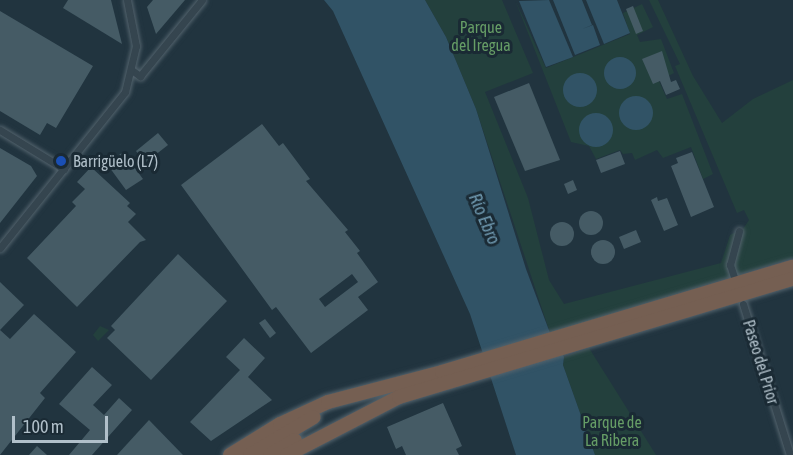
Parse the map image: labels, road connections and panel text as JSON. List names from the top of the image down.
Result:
{
  "streets": {
    "street": ["Paseo del Prior"]
  },
  "water": ["Río Ebro"],
  "parks": ["Parque del Iregua", "Parque de La Ribera"],
  "places": ["Barrigüelo (L7)"],
  "scale_bar": "100 m"
}
